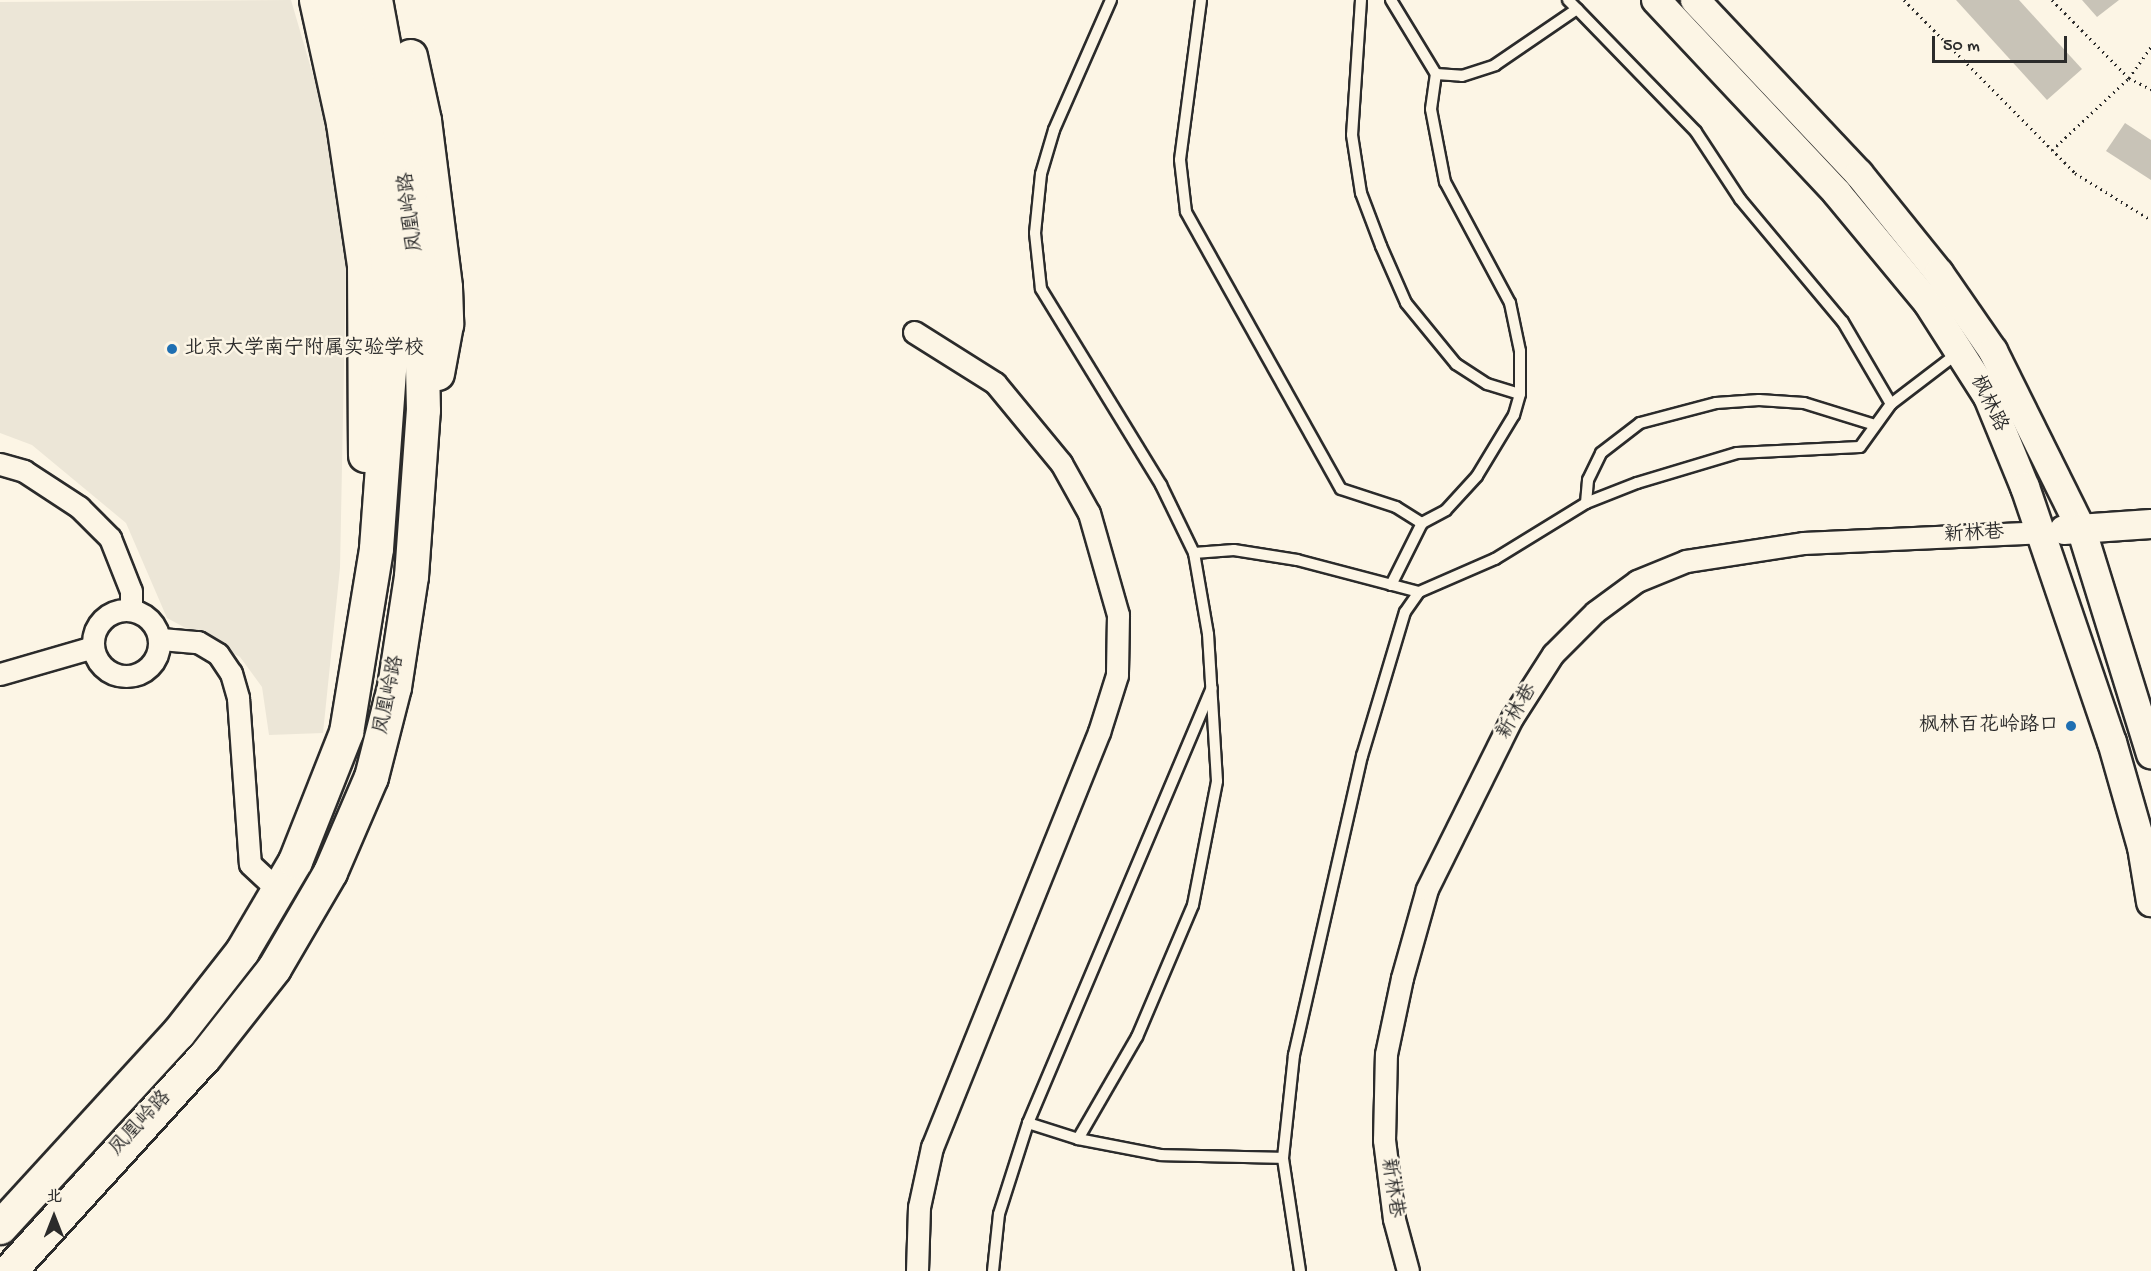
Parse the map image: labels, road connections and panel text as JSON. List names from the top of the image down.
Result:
{
  "streets": {
    "main road": ["凤凰岭路", "枫林路"],
    "street": ["新林巷"]
  },
  "crossings": [
    ["枫林路", "新林巷"]
  ],
  "places": ["北京大学南宁附属实验学校", "枫林百花岭路口"],
  "scale_bar": "50 m",
  "north": "top"
}
